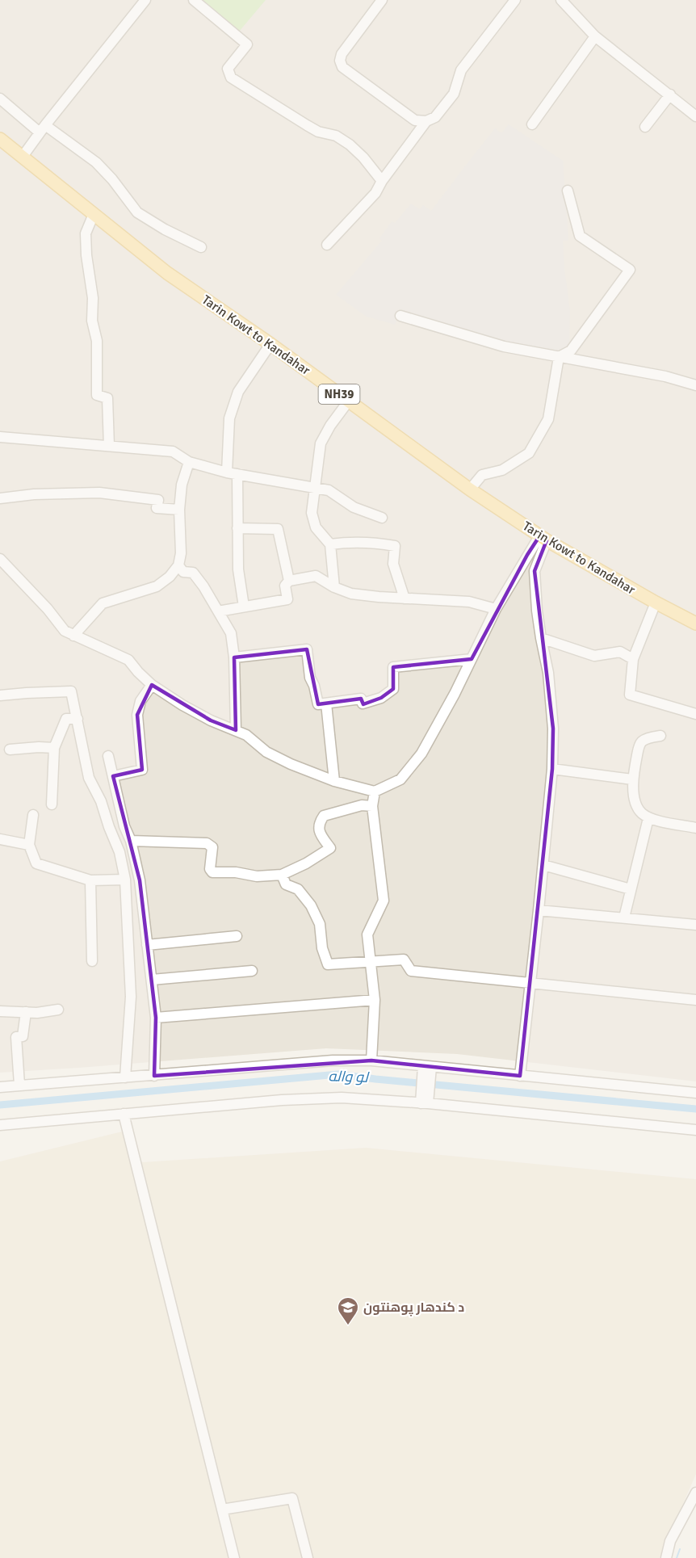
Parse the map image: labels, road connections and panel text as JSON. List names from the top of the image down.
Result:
{
  "streets": {
    "main road": ["Tarin Kowt to Kandahar", "NH39"]
  },
  "water": ["لو واله"],
  "places": {
    "school or university": ["د کندهار پوهنتون"]
  }
}
